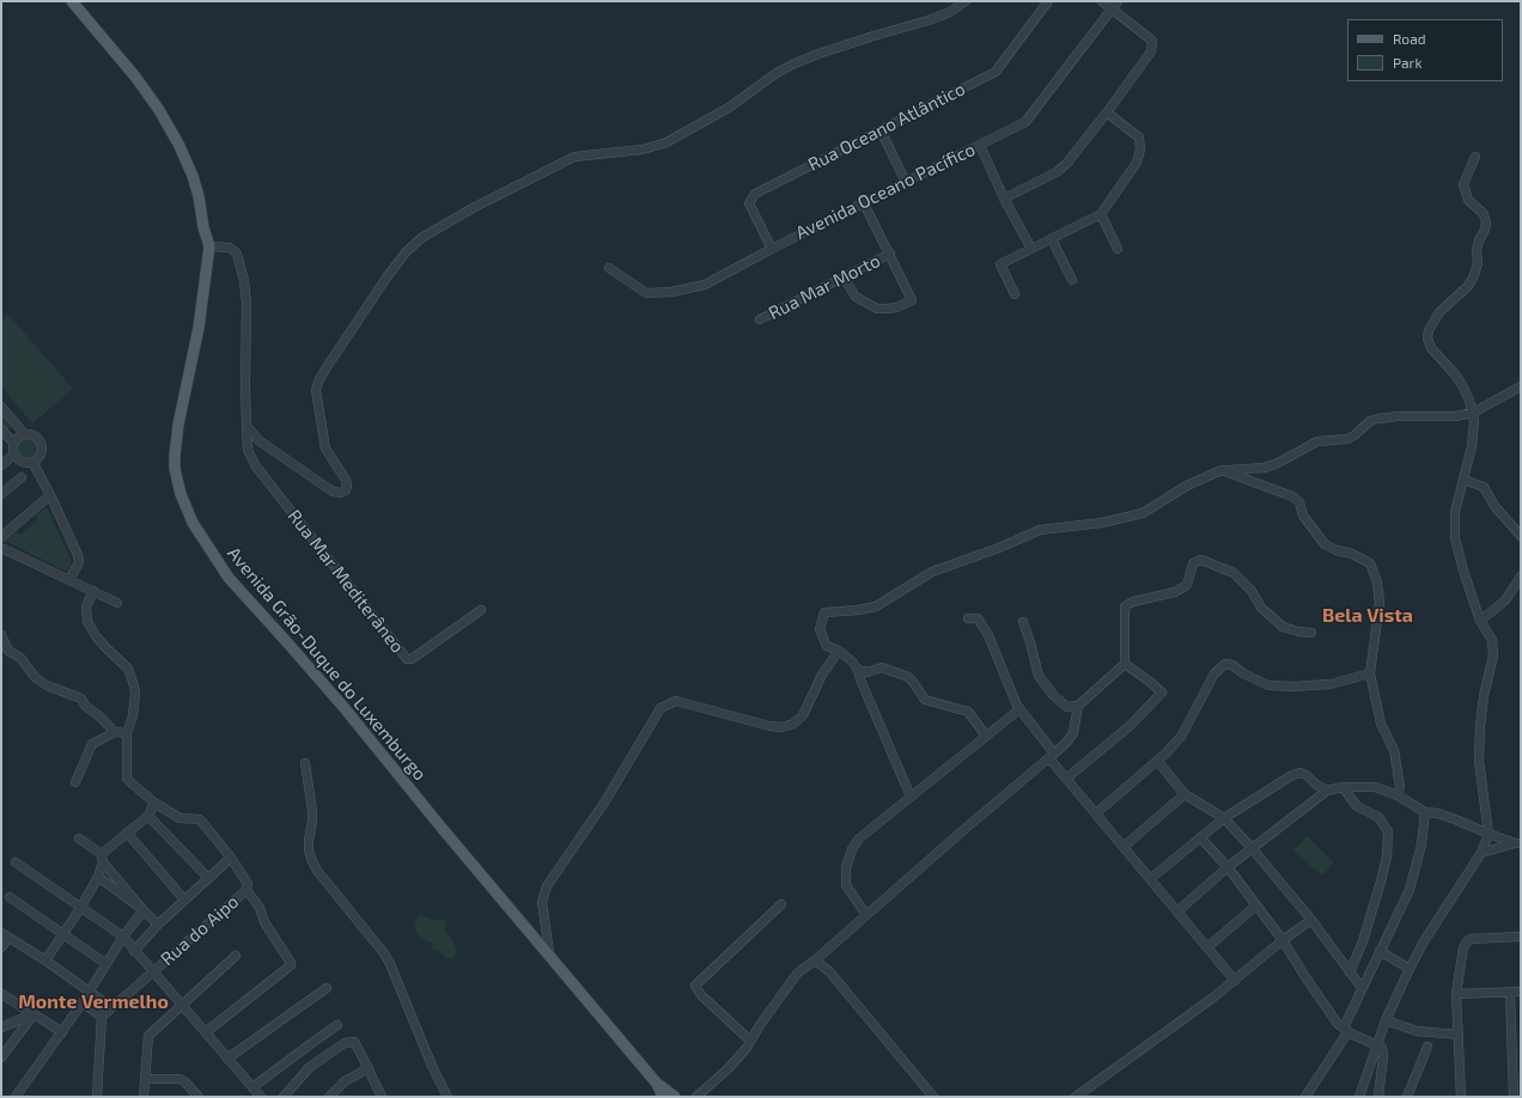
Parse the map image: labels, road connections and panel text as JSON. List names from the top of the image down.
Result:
{
  "streets": {
    "main road": ["Avenida Grão-Duque do Luxemburgo"],
    "street": [
      "Rua Oceano Atlântico",
      "Avenida Oceano Pacífico",
      "Rua Mar Morto",
      "Rua Mar Mediterâneo",
      "Rua do Aipo"
    ]
  },
  "crossings": [
    ["Rua Oceano Atlântico", "Avenida Oceano Pacífico"]
  ],
  "districts": ["Bela Vista", "Monte Vermelho"],
  "legend": ["Road", "Park"]
}
